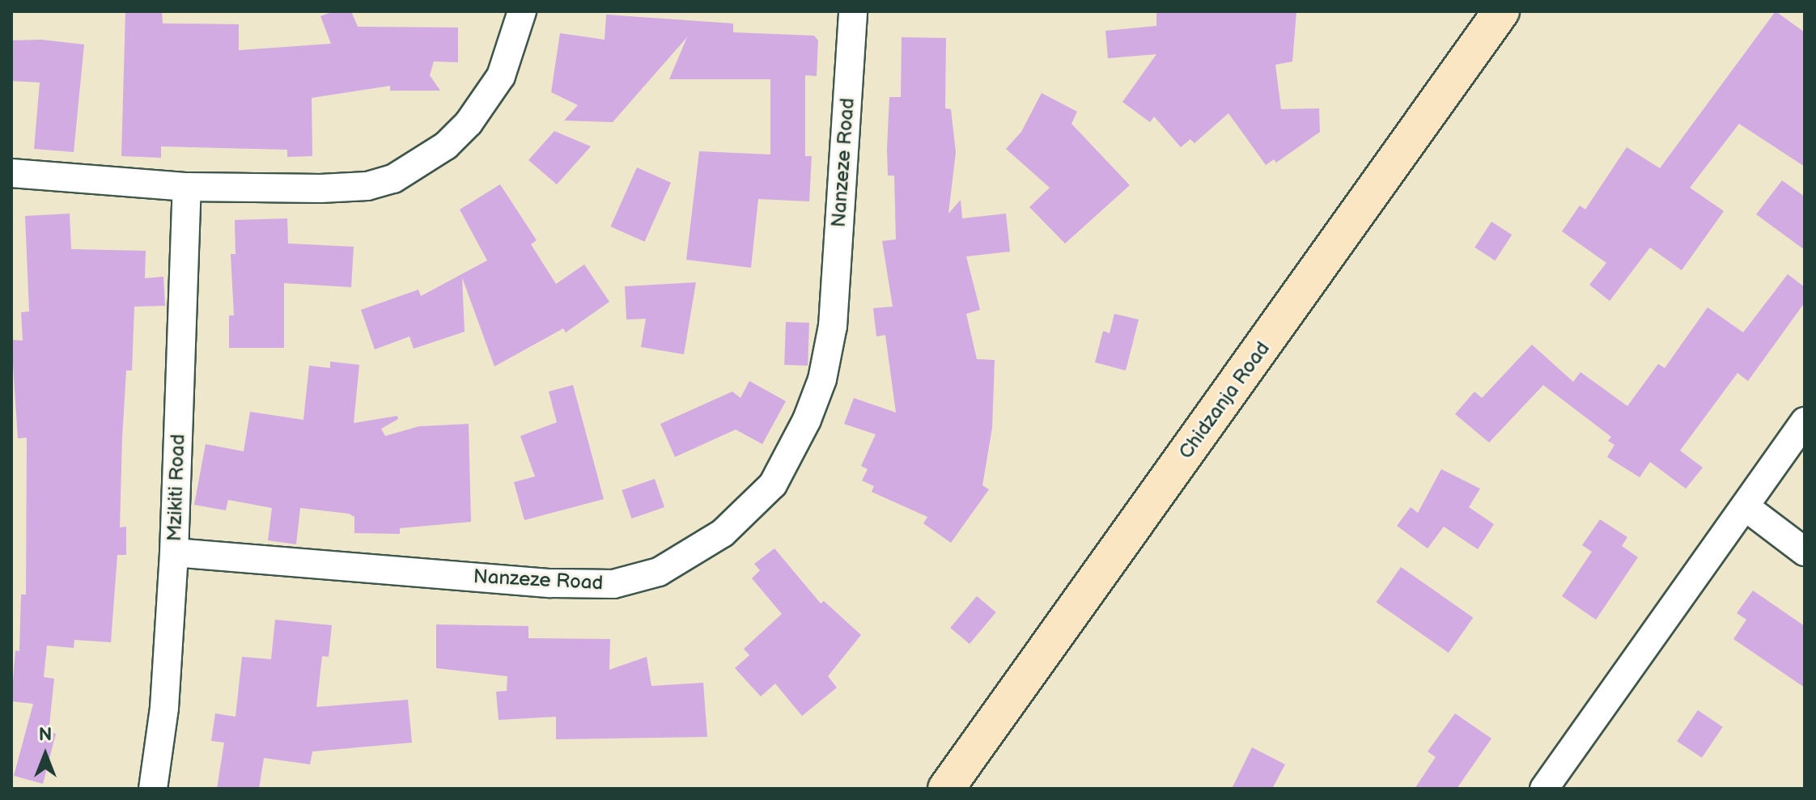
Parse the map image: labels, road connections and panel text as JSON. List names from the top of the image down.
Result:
{
  "streets": {
    "street": ["Nanzeze Road", "Chidzanja Road", "Mzikiti Road"]
  },
  "crossings": [
    ["Nanzeze Road", "Mzikiti Road"]
  ],
  "north": "top"
}
